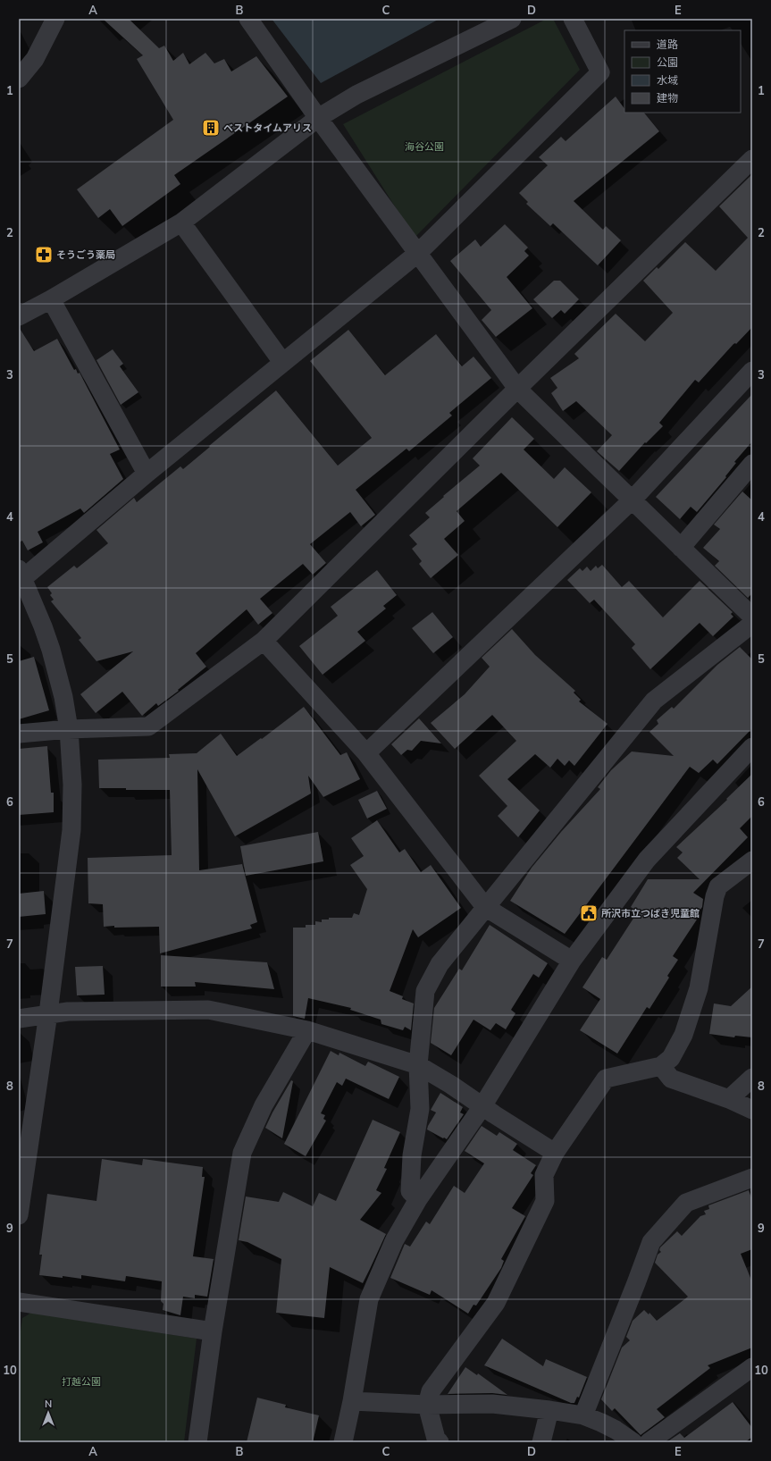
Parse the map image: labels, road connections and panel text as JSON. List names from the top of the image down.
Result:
{
  "parks": ["海谷公園", "打越公園"],
  "places": {
    "building": ["ベストタイムアリス"],
    "pharmacy": ["そうごう薬局"],
    "public building": ["所沢市立つばき児童館"]
  },
  "legend": [
    "道路",
    "公園",
    "水域",
    "建物"
  ],
  "north": "top",
  "grid": {
    "columns": [
      "A",
      "B",
      "C",
      "D",
      "E"
    ],
    "rows": [
      "1",
      "2",
      "3",
      "4",
      "5",
      "6",
      "7",
      "8",
      "9",
      "10"
    ]
  }
}
